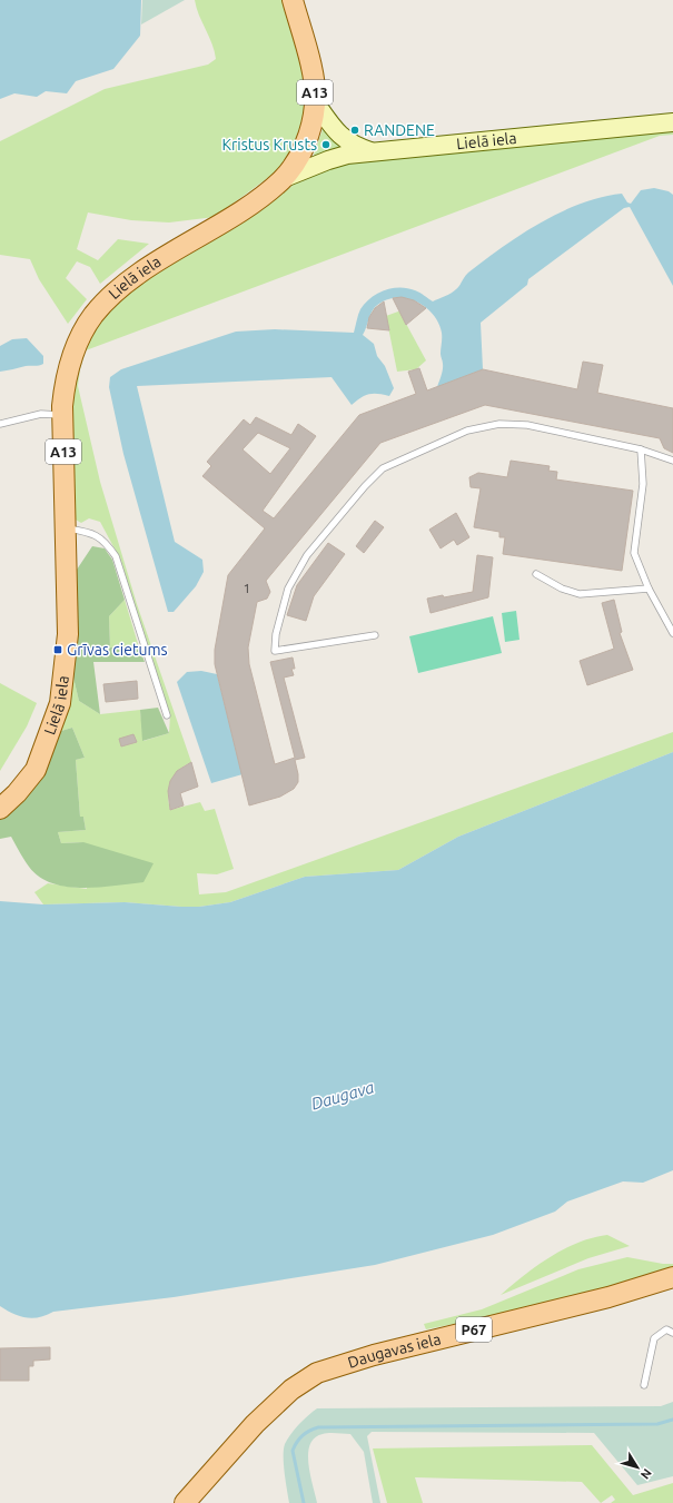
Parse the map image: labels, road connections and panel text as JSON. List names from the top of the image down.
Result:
{
  "streets": {
    "main road": [
      "A13",
      "Lielā iela",
      "P67",
      "Daugavas iela"
    ]
  },
  "crossings": [
    ["A13", "Lielā iela"]
  ],
  "water": ["Daugava"],
  "places": {
    "other": ["RANDENE", "Kristus Krusts"],
    "transit": ["Grīvas cietums"]
  },
  "house_numbers": ["1"],
  "north": "bottom right"
}
